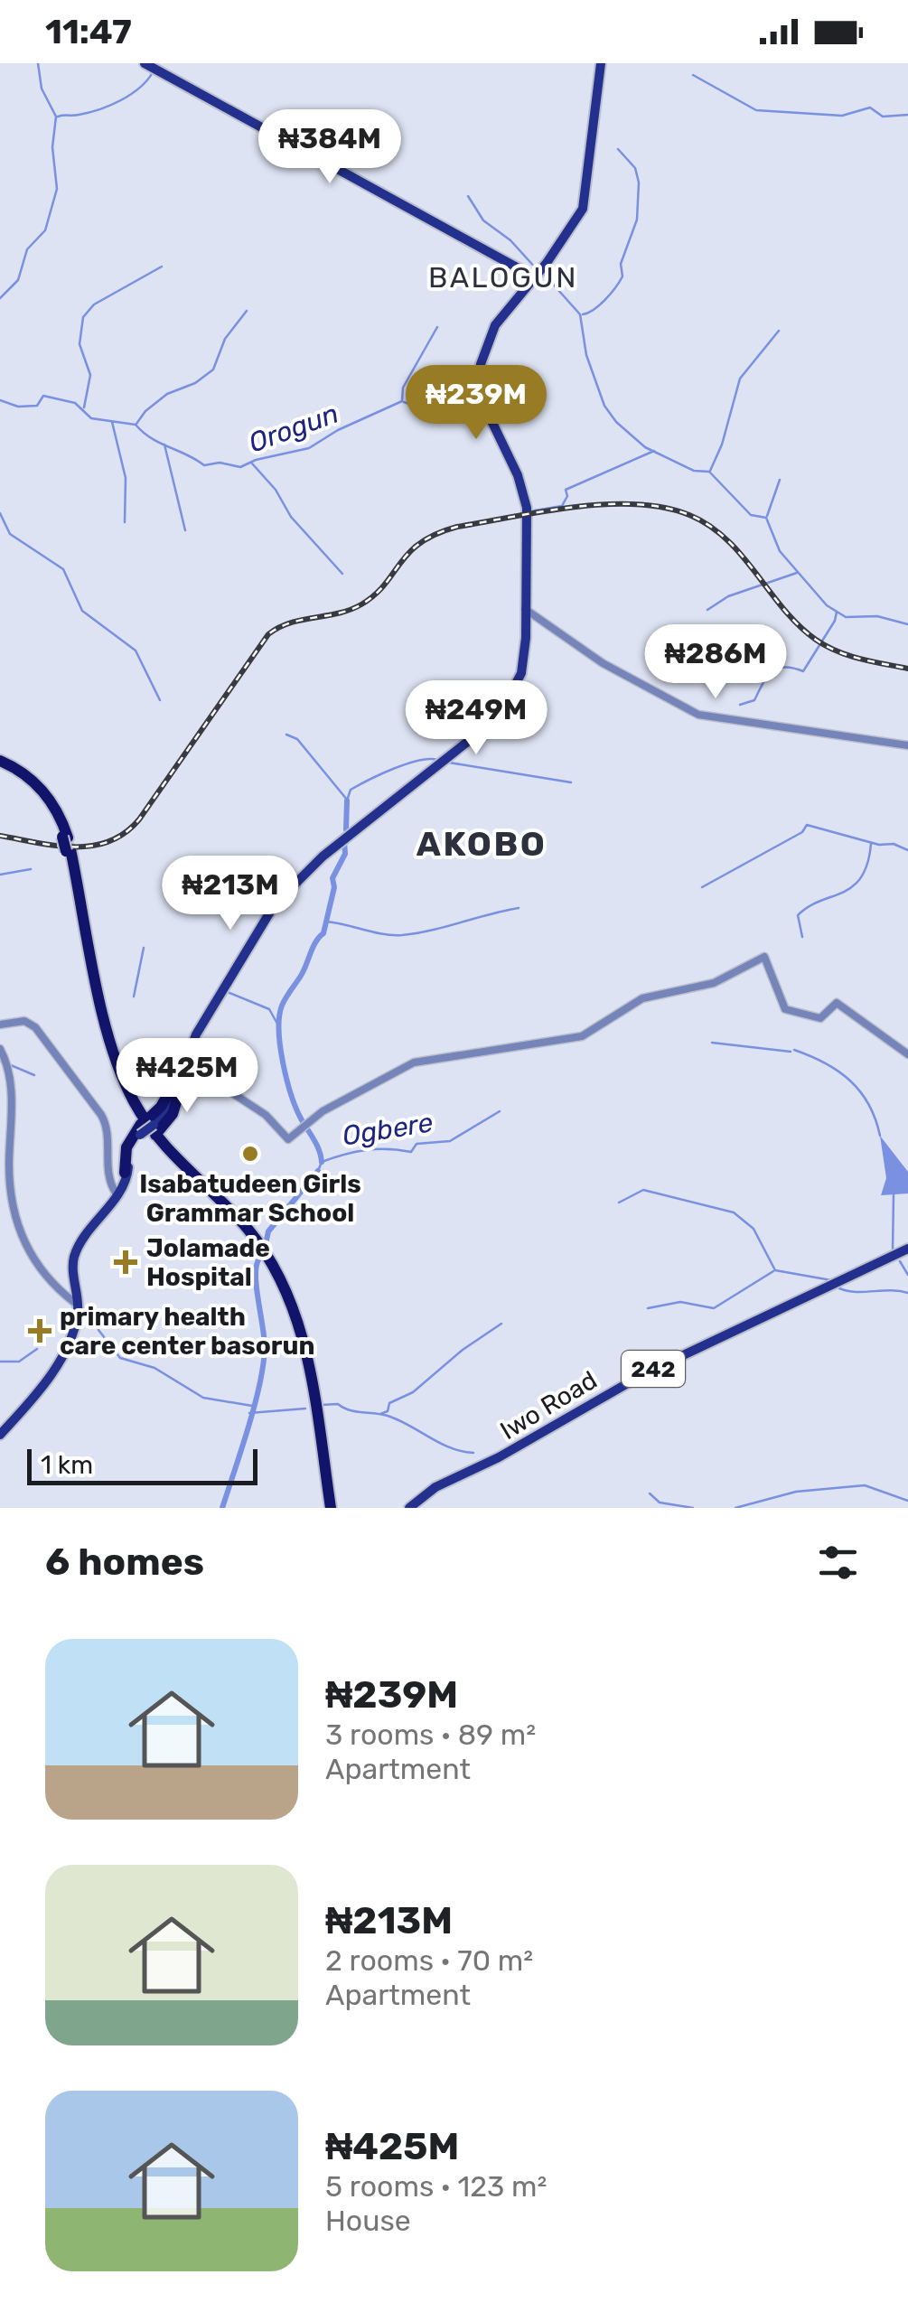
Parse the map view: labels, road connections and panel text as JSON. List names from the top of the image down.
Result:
{
  "streets": {
    "main road": ["Iwo Road"]
  },
  "districts": ["BALOGUN", "AKOBO"],
  "water": ["Orogun", "Ogbere"],
  "places": {
    "other": ["Isabatudeen Girls Grammar School"],
    "health": ["Jolamade Hospital", "primary health care center basorun"]
  },
  "scale_bar": "1 km",
  "page": {
    "status": "11:47",
    "price": [
      "₦384M",
      "₦239M",
      "₦286M",
      "₦249M",
      "₦213M",
      "₦425M"
    ],
    "scale": "1 km",
    "heading": "6 homes",
    "list": [
      {
        "name": "₦239M",
        "note": "3 rooms · 89 m² · Apartment"
      },
      {
        "name": "₦213M",
        "note": "2 rooms · 70 m² · Apartment"
      },
      {
        "name": "₦425M",
        "note": "5 rooms · 123 m² · House"
      }
    ]
  }
}
